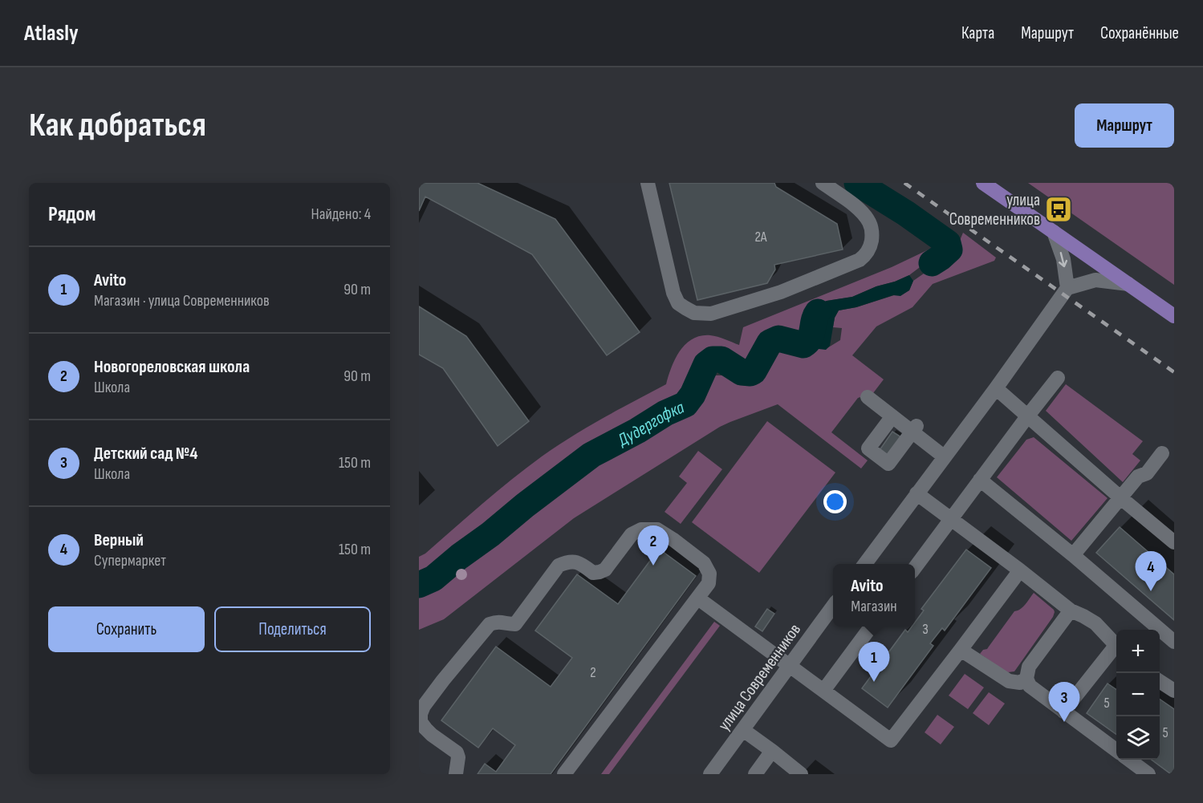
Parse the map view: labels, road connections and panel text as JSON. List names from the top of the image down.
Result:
{
  "streets": {
    "street": ["улица Современников"]
  },
  "water": ["Дудергофка"],
  "places": {
    "bus stop": ["улица Современников"]
  },
  "house_numbers": [
    "2А",
    "3",
    "2",
    "5",
    "5"
  ],
  "page": {
    "header": "Atlasly",
    "nav": ["Карта", "Маршрут", "Сохранённые"],
    "buttons": [
      "Маршрут",
      ["Сохранить", "Поделиться"]
    ],
    "title": "Как добраться",
    "heading": ["Рядом", "Найдено: 4"],
    "list": [
      {
        "mark": "1",
        "name": "Avito",
        "note": "Магазин · улица Современников",
        "value": "90 m"
      },
      {
        "mark": "2",
        "name": "Новогореловская школа",
        "note": "Школа",
        "value": "90 m"
      },
      {
        "mark": "3",
        "name": "Детский сад №4",
        "note": "Школа",
        "value": "150 m"
      },
      {
        "mark": "4",
        "name": "Верный",
        "note": "Супермаркет",
        "value": "150 m"
      }
    ],
    "pins": [
      "2",
      "4",
      "1",
      "3"
    ],
    "popup": ["Avito", "Магазин"],
    "map_buttons": ["+", "−"]
  }
}
